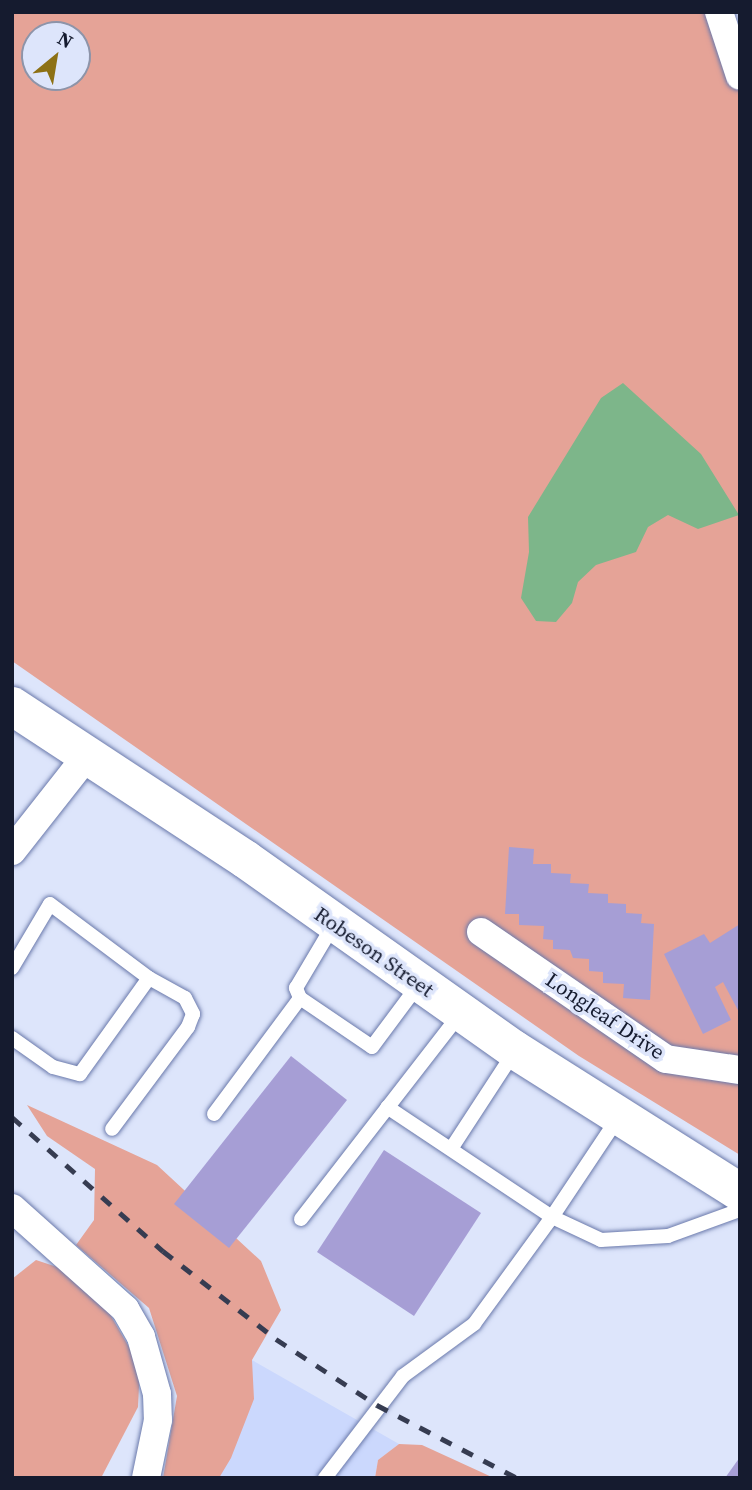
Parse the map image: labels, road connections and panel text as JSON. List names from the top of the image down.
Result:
{
  "streets": {
    "main road": ["Robeson Street"],
    "street": ["Longleaf Drive"]
  },
  "north": "top right"
}
